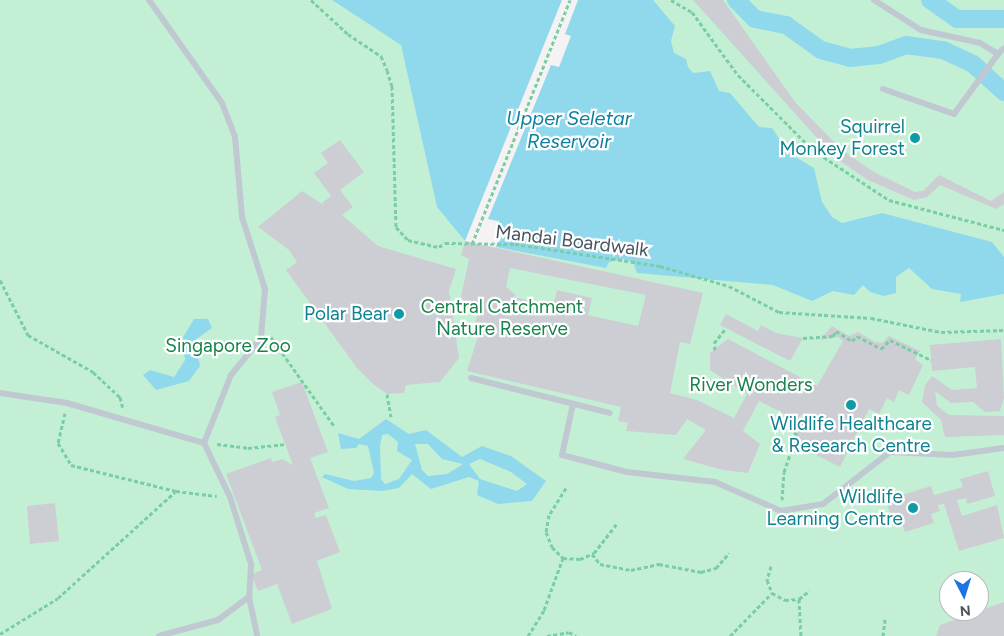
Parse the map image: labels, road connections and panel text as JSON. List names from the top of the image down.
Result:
{
  "streets": {
    "path": ["Mandai Boardwalk"]
  },
  "water": ["Upper Seletar Reservoir"],
  "parks": ["Central Catchment Nature Reserve", "Singapore Zoo", "River Wonders"],
  "places": [
    "Squirrel Monkey Forest",
    "Polar Bear",
    "Wildlife Healthcare & Research Centre",
    "Wildlife Learning Centre"
  ],
  "north": "bottom"
}
